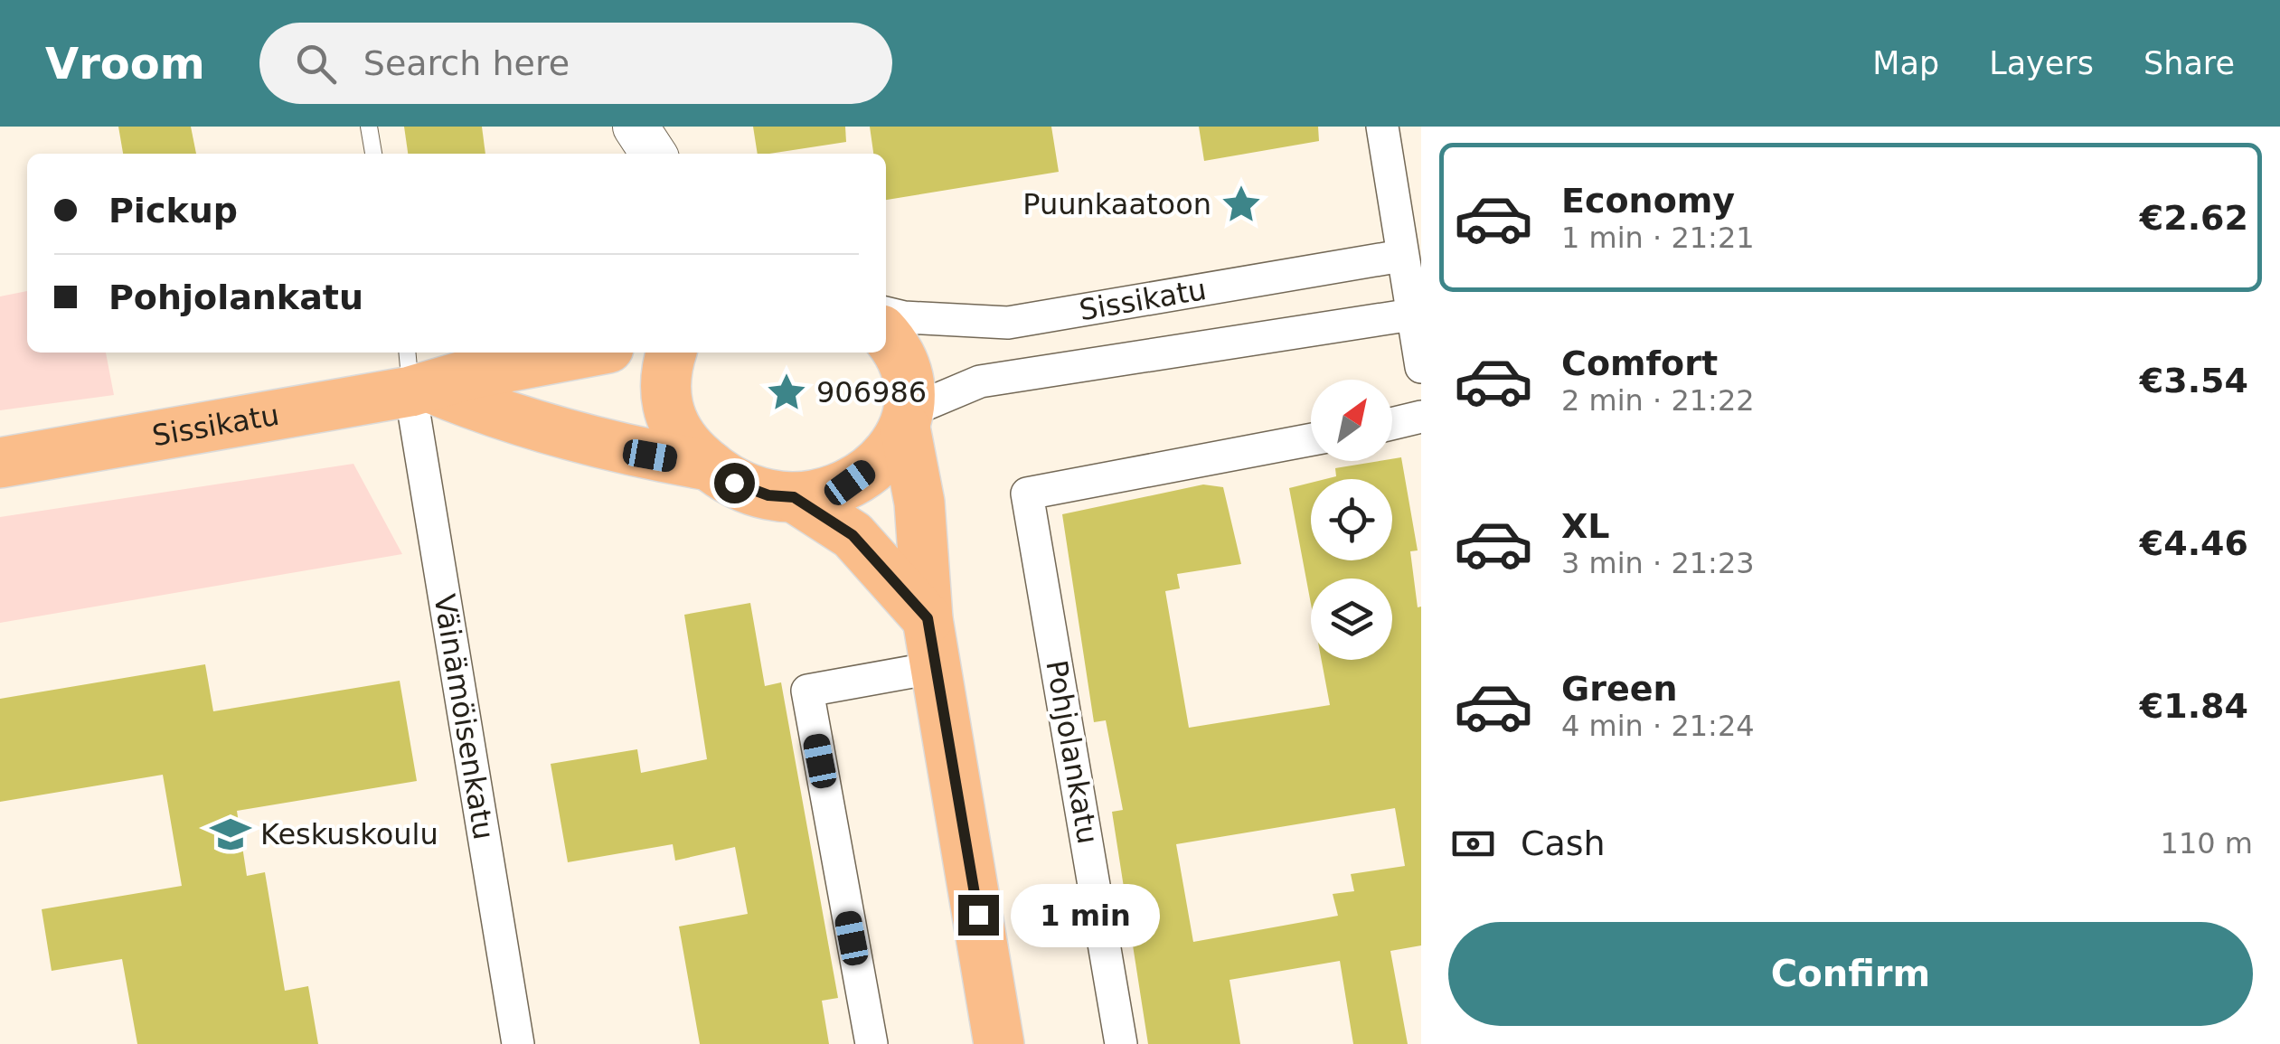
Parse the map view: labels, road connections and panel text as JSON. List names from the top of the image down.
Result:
{
  "streets": {
    "main road": ["Sissikatu"],
    "street": ["Väinämöisenkatu", "Pohjolankatu"]
  },
  "crossings": [
    ["Sissikatu", "Väinämöisenkatu"]
  ],
  "places": {
    "place": ["Puunkaatoon", "906986"],
    "school or university": ["Keskuskoulu"]
  },
  "north": "top right",
  "page": {
    "header": "Vroom",
    "search": "Search here",
    "nav": ["Map", "Layers", "Share"],
    "list": [
      {
        "name": "Economy",
        "note": "1 min · 21:21",
        "value": "€2.62"
      },
      {
        "name": "Comfort",
        "note": "2 min · 21:22",
        "value": "€3.54"
      },
      {
        "name": "XL",
        "note": "3 min · 21:23",
        "value": "€4.46"
      },
      {
        "name": "Green",
        "note": "4 min · 21:24",
        "value": "€1.84"
      }
    ],
    "banner": ["Pickup", "Pohjolankatu"],
    "pay": ["Cash", "110 m"],
    "bubble": "1 min",
    "buttons": "Confirm"
  }
}
